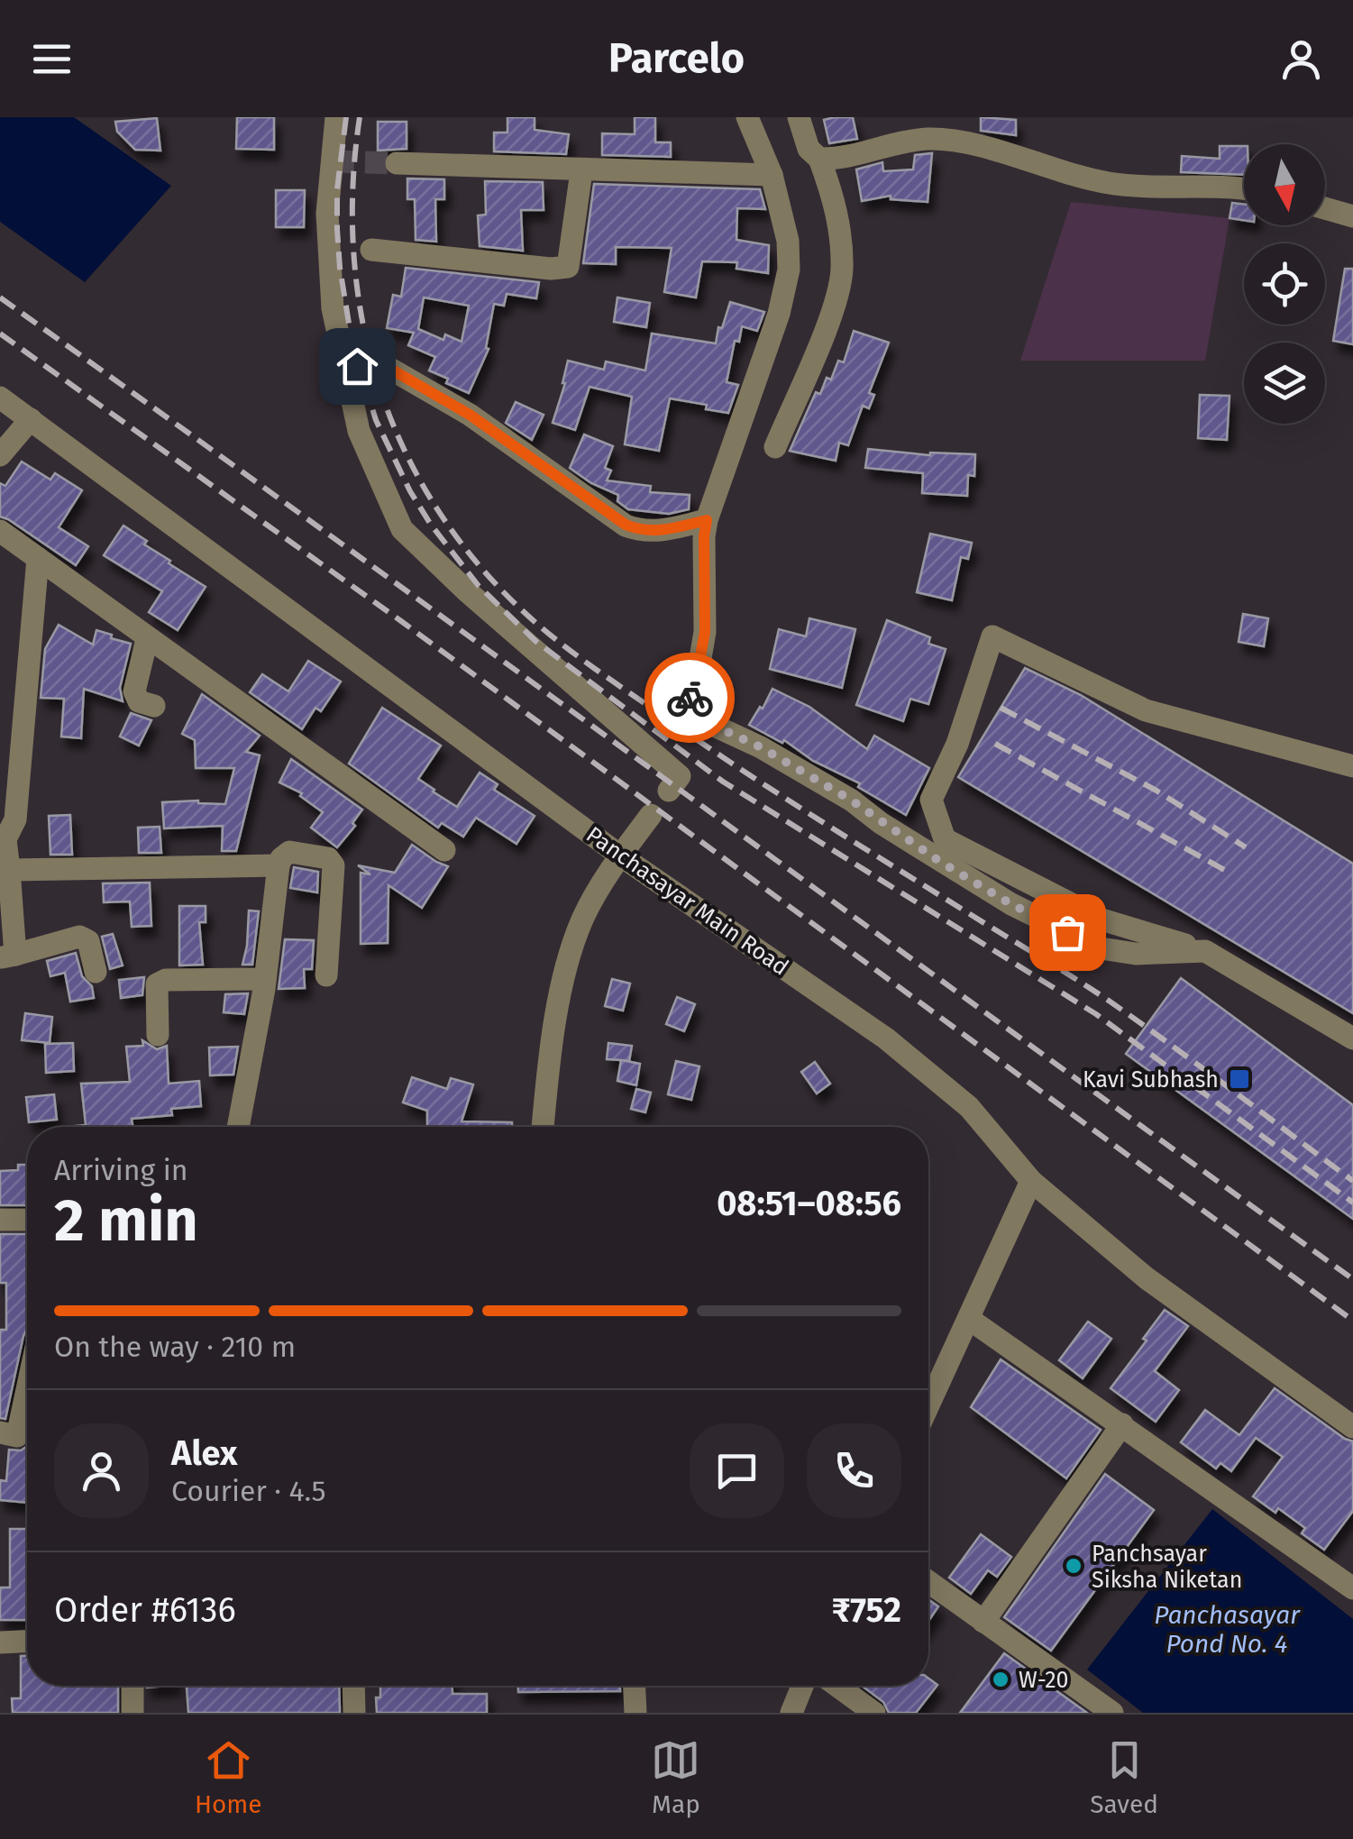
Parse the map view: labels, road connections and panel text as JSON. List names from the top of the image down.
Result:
{
  "streets": {
    "street": ["Panchasayar Main Road"]
  },
  "water": ["Panchasayar Pond No. 4"],
  "places": {
    "transit": ["Kavi Subhash"],
    "other": ["Panchsayar Siksha Niketan", "W-20"]
  },
  "north": "bottom",
  "page": {
    "header": "Parcelo",
    "heading": ["2 min", "Arriving in", "08:51–08:56"],
    "panel": [
      "Alex",
      "Courier · 4.5",
      "Order #6136",
      "₹752"
    ],
    "bar": "On the way · 210 m",
    "tabs": ["Home", "Map", "Saved"]
  }
}
